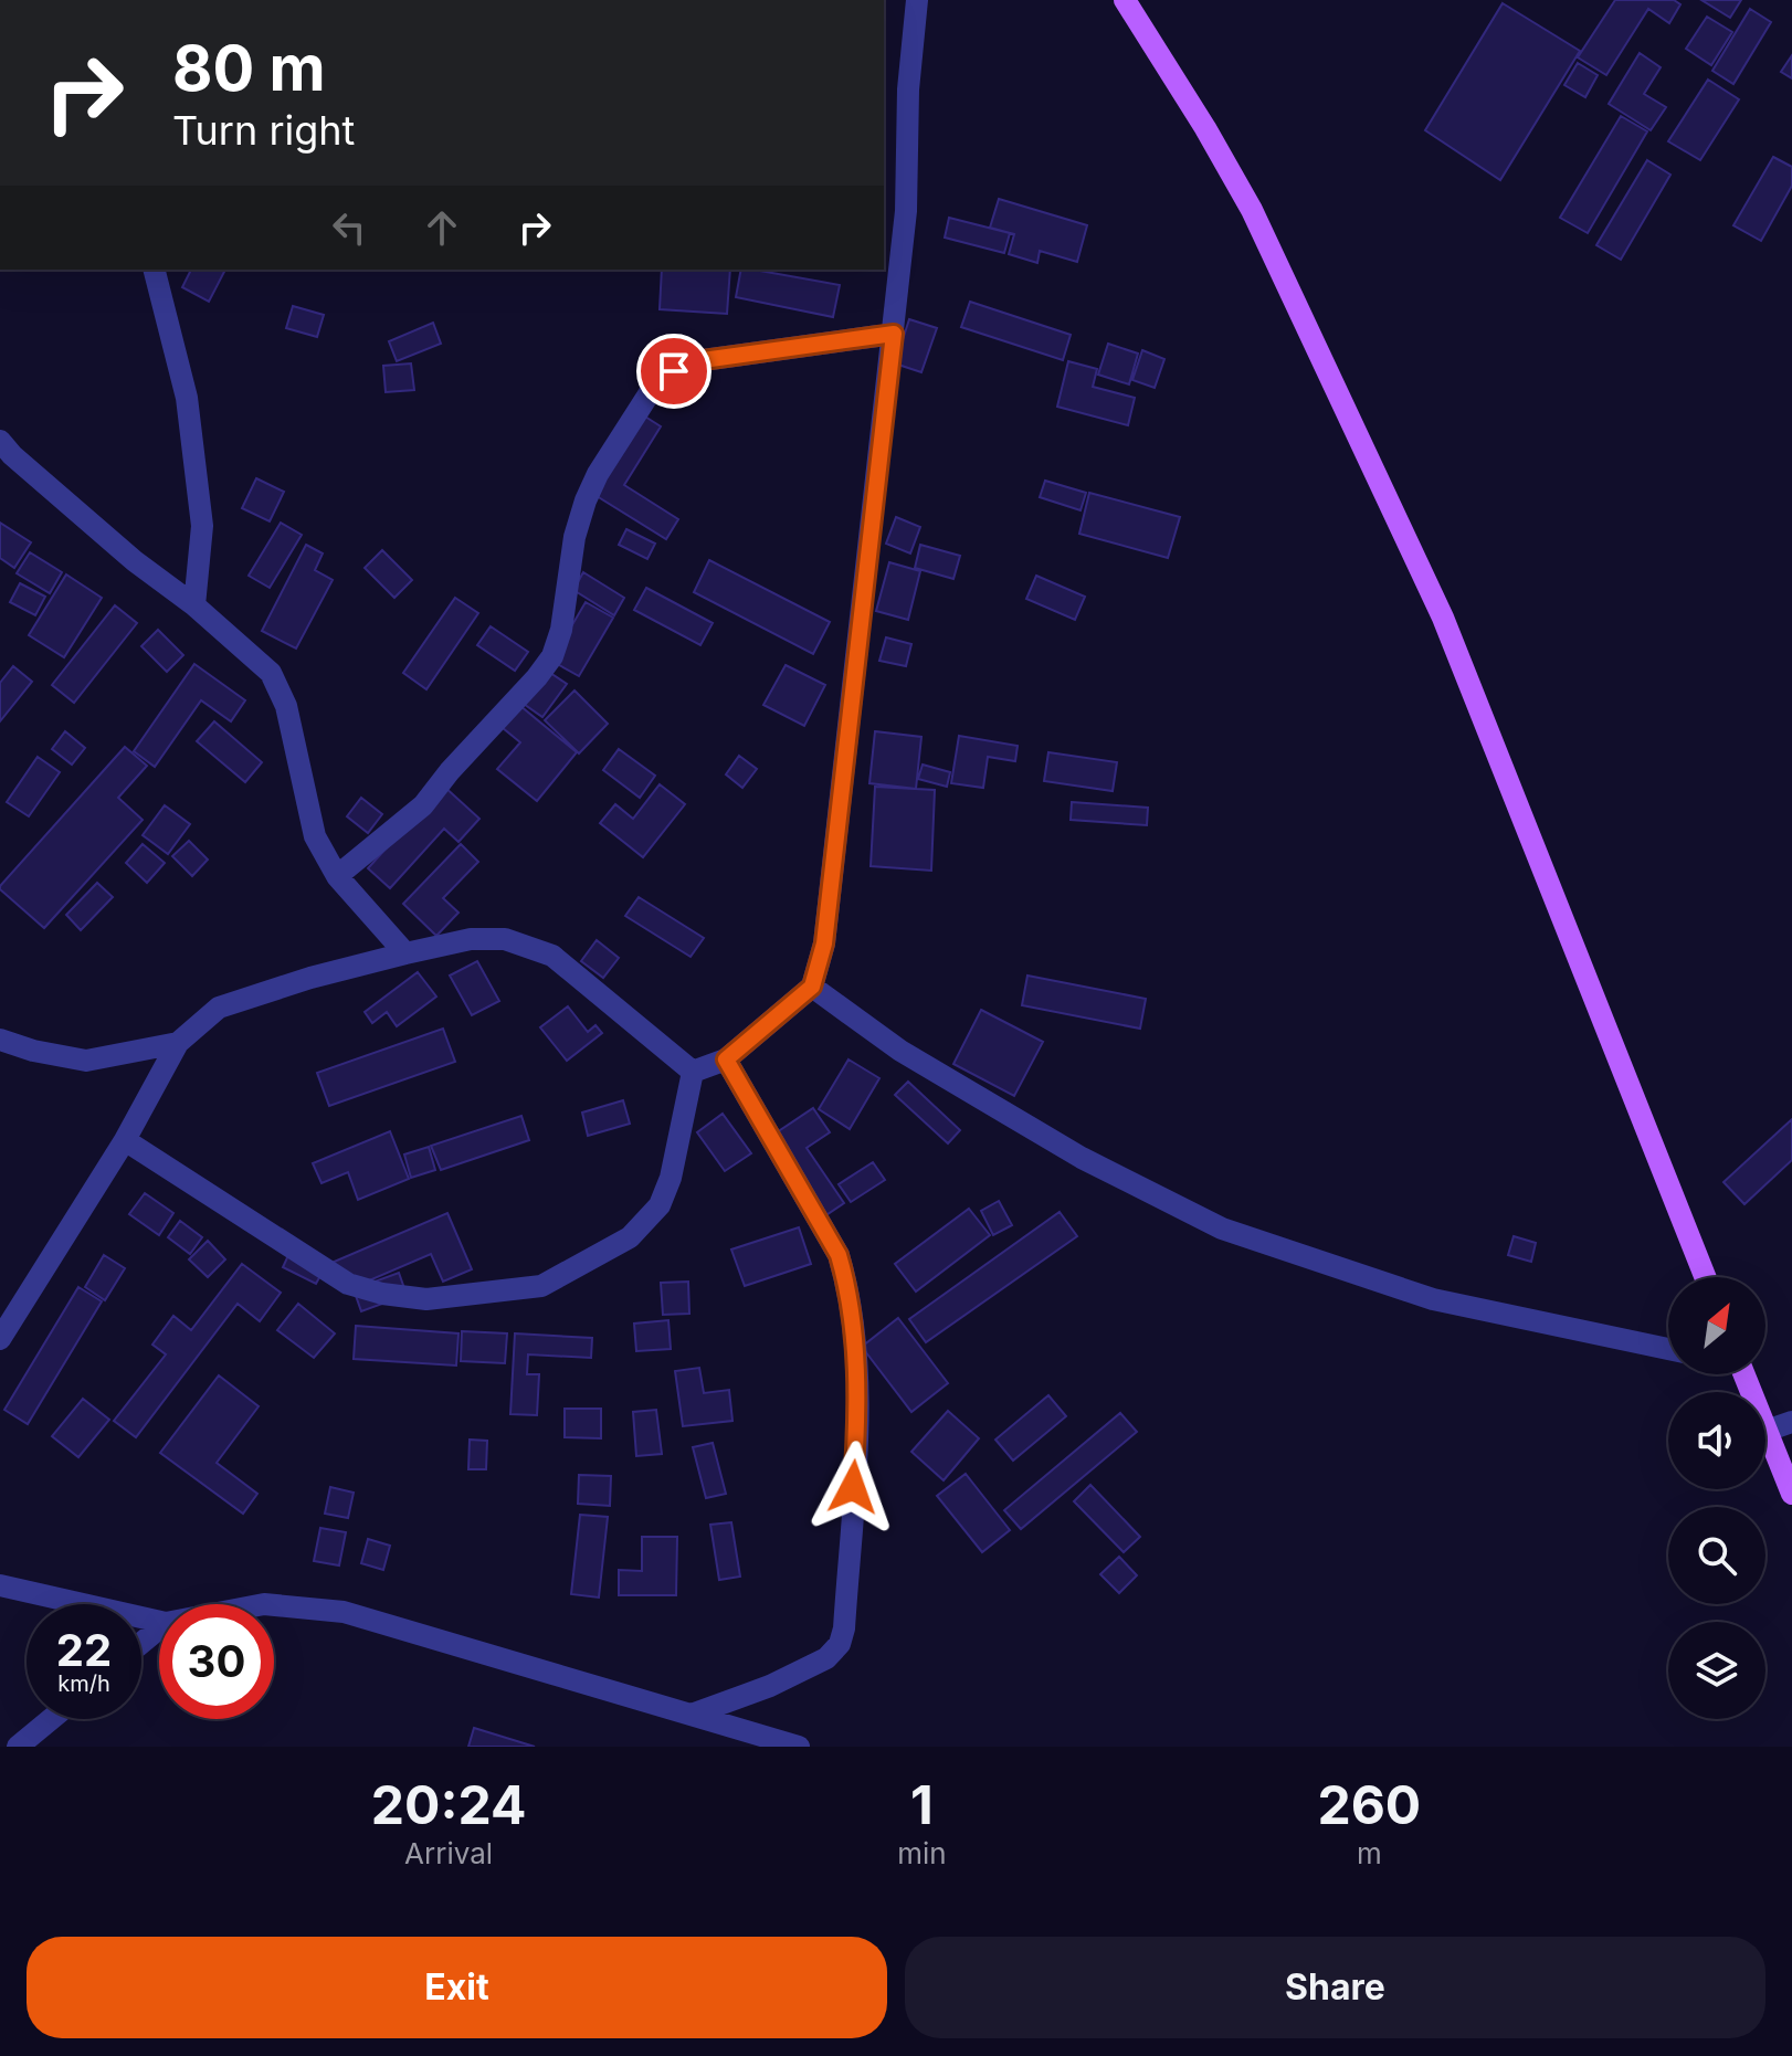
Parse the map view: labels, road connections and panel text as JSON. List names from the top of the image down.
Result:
{
  "north": "top right",
  "page": {
    "turn": ["80 m", "Turn right"],
    "speed": "22 km/h",
    "limit": "30",
    "eta": [
      "20:24",
      "Arrival",
      "1",
      "min",
      "260",
      "m"
    ],
    "buttons": ["Exit", "Share"]
  }
}
